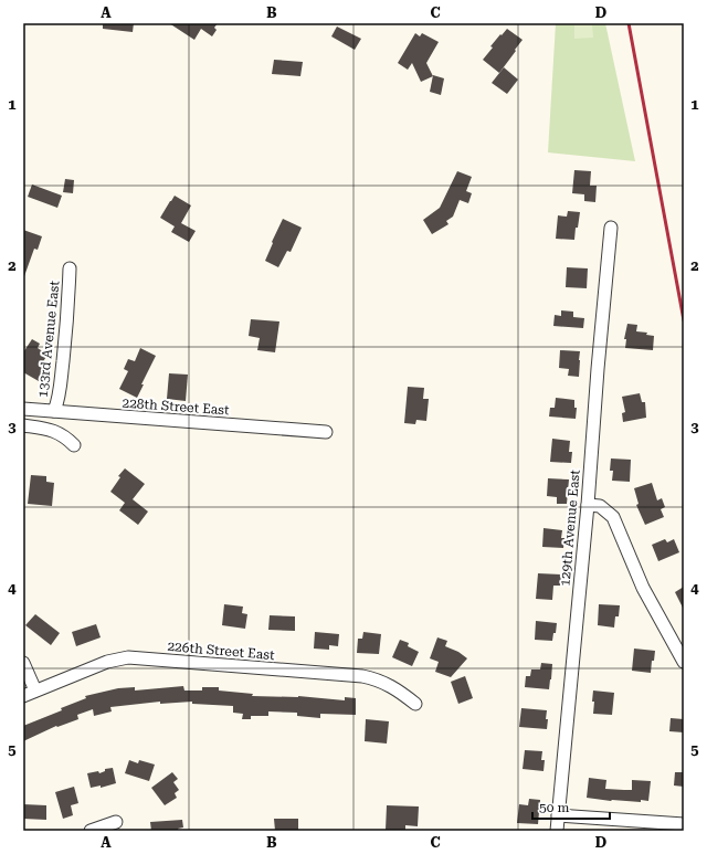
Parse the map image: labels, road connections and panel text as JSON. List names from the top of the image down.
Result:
{
  "streets": {
    "street": [
      "133rd Avenue East",
      "228th Street East",
      "129th Avenue East",
      "226th Street East"
    ]
  },
  "crossings": [
    ["133rd Avenue East", "228th Street East"]
  ],
  "scale_bar": "50 m",
  "grid": {
    "columns": [
      "A",
      "B",
      "C",
      "D"
    ],
    "rows": [
      "1",
      "2",
      "3",
      "4",
      "5"
    ]
  }
}
